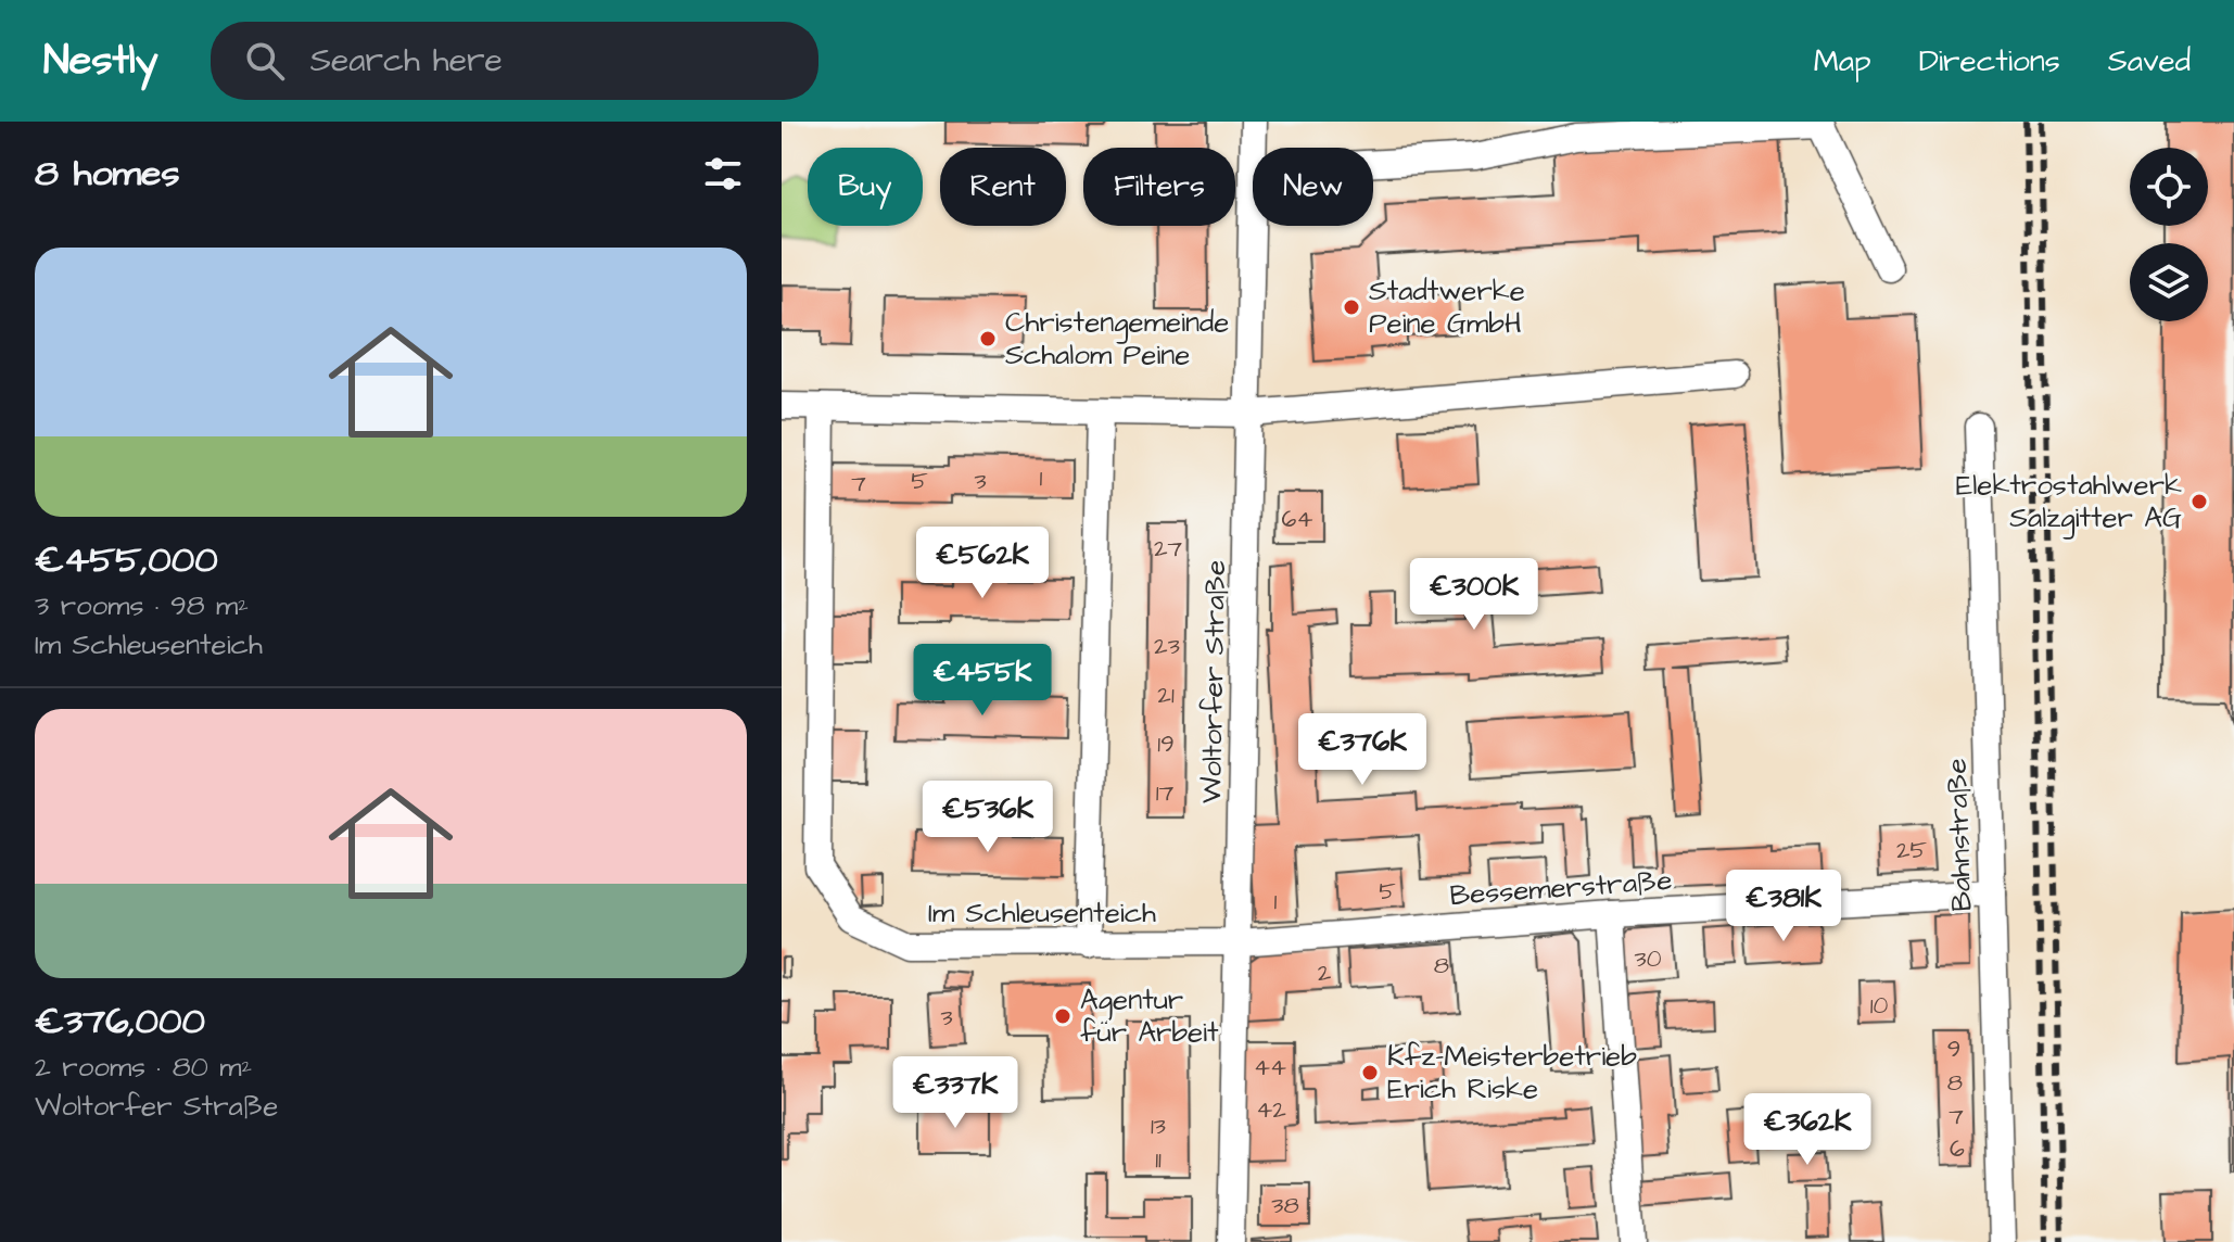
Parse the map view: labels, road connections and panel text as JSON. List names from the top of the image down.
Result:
{
  "streets": {
    "street": [
      "Woltorfer Straße",
      "Bahnstraße",
      "Bessemerstraße",
      "Im Schleusenteich"
    ]
  },
  "crossings": [
    ["Woltorfer Straße", "Bessemerstraße"],
    ["Woltorfer Straße", "Im Schleusenteich"],
    ["Bahnstraße", "Bessemerstraße"],
    ["Bessemerstraße", "Im Schleusenteich"]
  ],
  "places": [
    "Stadtwerke Peine GmbH",
    "Christengemeinde Schalom Peine",
    "Elektrostahlwerk Salzgitter AG",
    "Agentur für Arbeit",
    "Kfz-Meisterbetrieb Erich Riske"
  ],
  "house_numbers": [
    "1",
    "5",
    "3",
    "7",
    "64",
    "27",
    "23",
    "21",
    "19",
    "17",
    "25",
    "5",
    "1",
    "30",
    "8",
    "2",
    "10",
    "3",
    "9",
    "44",
    "8",
    "42",
    "7",
    "13",
    "6",
    "11",
    "38"
  ],
  "page": {
    "header": "Nestly",
    "search": "Search here",
    "nav": ["Map", "Directions", "Saved"],
    "heading": "8 homes",
    "chip": [
      "Buy",
      "Rent",
      "Filters",
      "New"
    ],
    "list": [
      {
        "name": "€455,000",
        "note": "3 rooms · 98 m² · Im Schleusenteich"
      },
      {
        "name": "€376,000",
        "note": "2 rooms · 80 m² · Woltorfer Straße"
      }
    ],
    "price": [
      "€562K",
      "€300K",
      "€455K",
      "€376K",
      "€536K",
      "€381K",
      "€337K",
      "€362K"
    ]
  }
}
